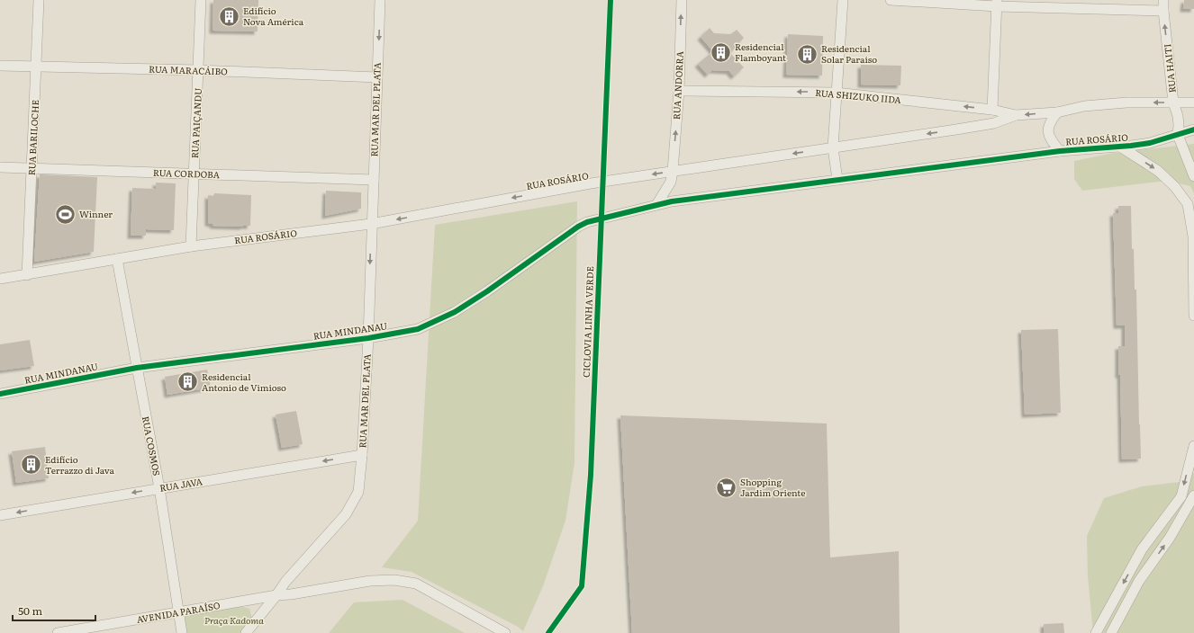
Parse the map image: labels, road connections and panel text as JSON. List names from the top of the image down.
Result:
{
  "streets": {
    "street": [
      "RUA HAITI",
      "RUA MARACÁIBO",
      "RUA ANDORRA",
      "RUA SHIZUKO IIDA",
      "RUA MAR DEL PLATA",
      "RUA PAIÇANDU",
      "RUA BARILOCHE",
      "RUA ROSÁRIO",
      "RUA CORDOBA",
      "RUA MINDANAU",
      "RUA COSMOS",
      "RUA JAVA",
      "AVENIDA PARAÍSO"
    ],
    "cycle path": ["CICLOVIA LINHA VERDE"]
  },
  "crossings": [
    ["RUA HAITI", "RUA ROSÁRIO"],
    ["RUA MARACÁIBO", "RUA MAR DEL PLATA"],
    ["RUA MARACÁIBO", "RUA PAIÇANDU"],
    ["RUA MARACÁIBO", "RUA BARILOCHE"],
    ["RUA ANDORRA", "RUA SHIZUKO IIDA"],
    ["RUA ANDORRA", "RUA ROSÁRIO"],
    ["RUA ANDORRA", "RUA MINDANAU"],
    ["RUA SHIZUKO IIDA", "RUA ROSÁRIO"],
    ["RUA MAR DEL PLATA", "RUA ROSÁRIO"],
    ["RUA MAR DEL PLATA", "RUA CORDOBA"],
    ["RUA MAR DEL PLATA", "RUA MINDANAU"],
    ["RUA MAR DEL PLATA", "RUA JAVA"],
    ["RUA MAR DEL PLATA", "AVENIDA PARAÍSO"],
    ["RUA PAIÇANDU", "RUA ROSÁRIO"],
    ["RUA PAIÇANDU", "RUA CORDOBA"],
    ["RUA BARILOCHE", "RUA ROSÁRIO"],
    ["RUA BARILOCHE", "RUA CORDOBA"],
    ["RUA ROSÁRIO", "RUA MINDANAU"],
    ["RUA ROSÁRIO", "RUA COSMOS"],
    ["RUA MINDANAU", "RUA COSMOS"],
    ["RUA COSMOS", "RUA JAVA"],
    ["RUA COSMOS", "AVENIDA PARAÍSO"]
  ],
  "one_way": [
    "RUA HAITI",
    "RUA ANDORRA",
    "RUA SHIZUKO IIDA",
    "RUA JAVA"
  ],
  "parks": ["Praça Kadoma"],
  "places": {
    "building": [
      "Edifício Nova América",
      "Residencial Flamboyant",
      "Residencial Solar Paraíso",
      "Residencial Antonio de Vimioso",
      "Edifício Terrazzo di Java"
    ],
    "sports": ["Winner"],
    "supermarket": ["Shopping Jardim Oriente"]
  },
  "scale_bar": "50 m"
}
